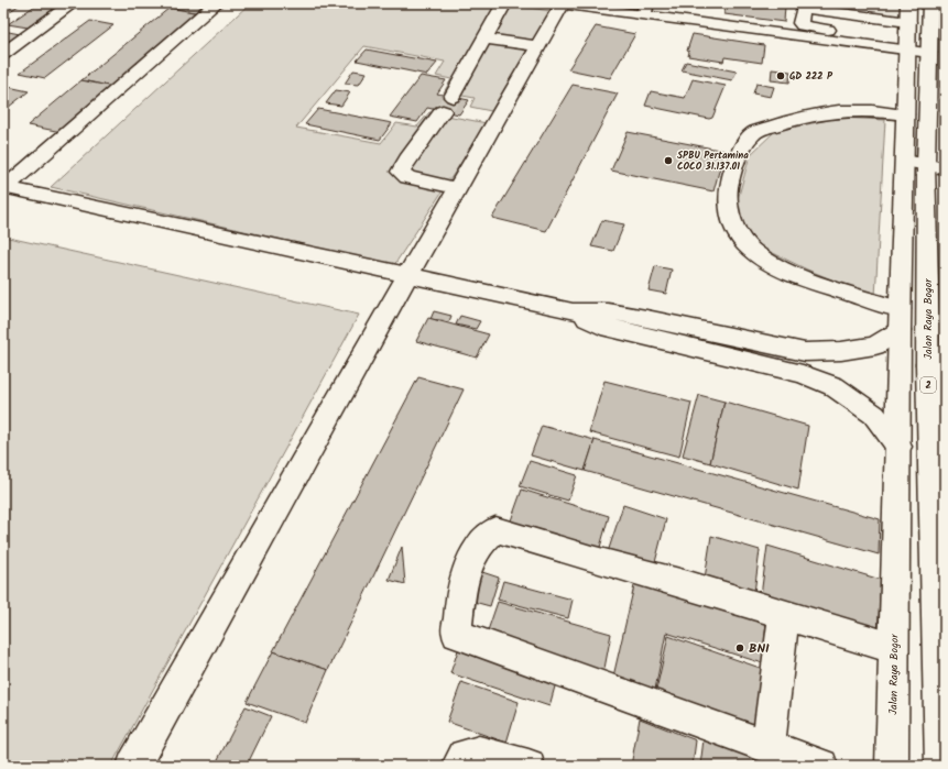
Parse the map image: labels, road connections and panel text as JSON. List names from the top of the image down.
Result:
{
  "streets": {
    "main road": ["Jalan Raya Bogor", "2"]
  },
  "places": ["GD 222 P", "SPBU Pertamina COCO 31.137.01", "BNI"]
}
